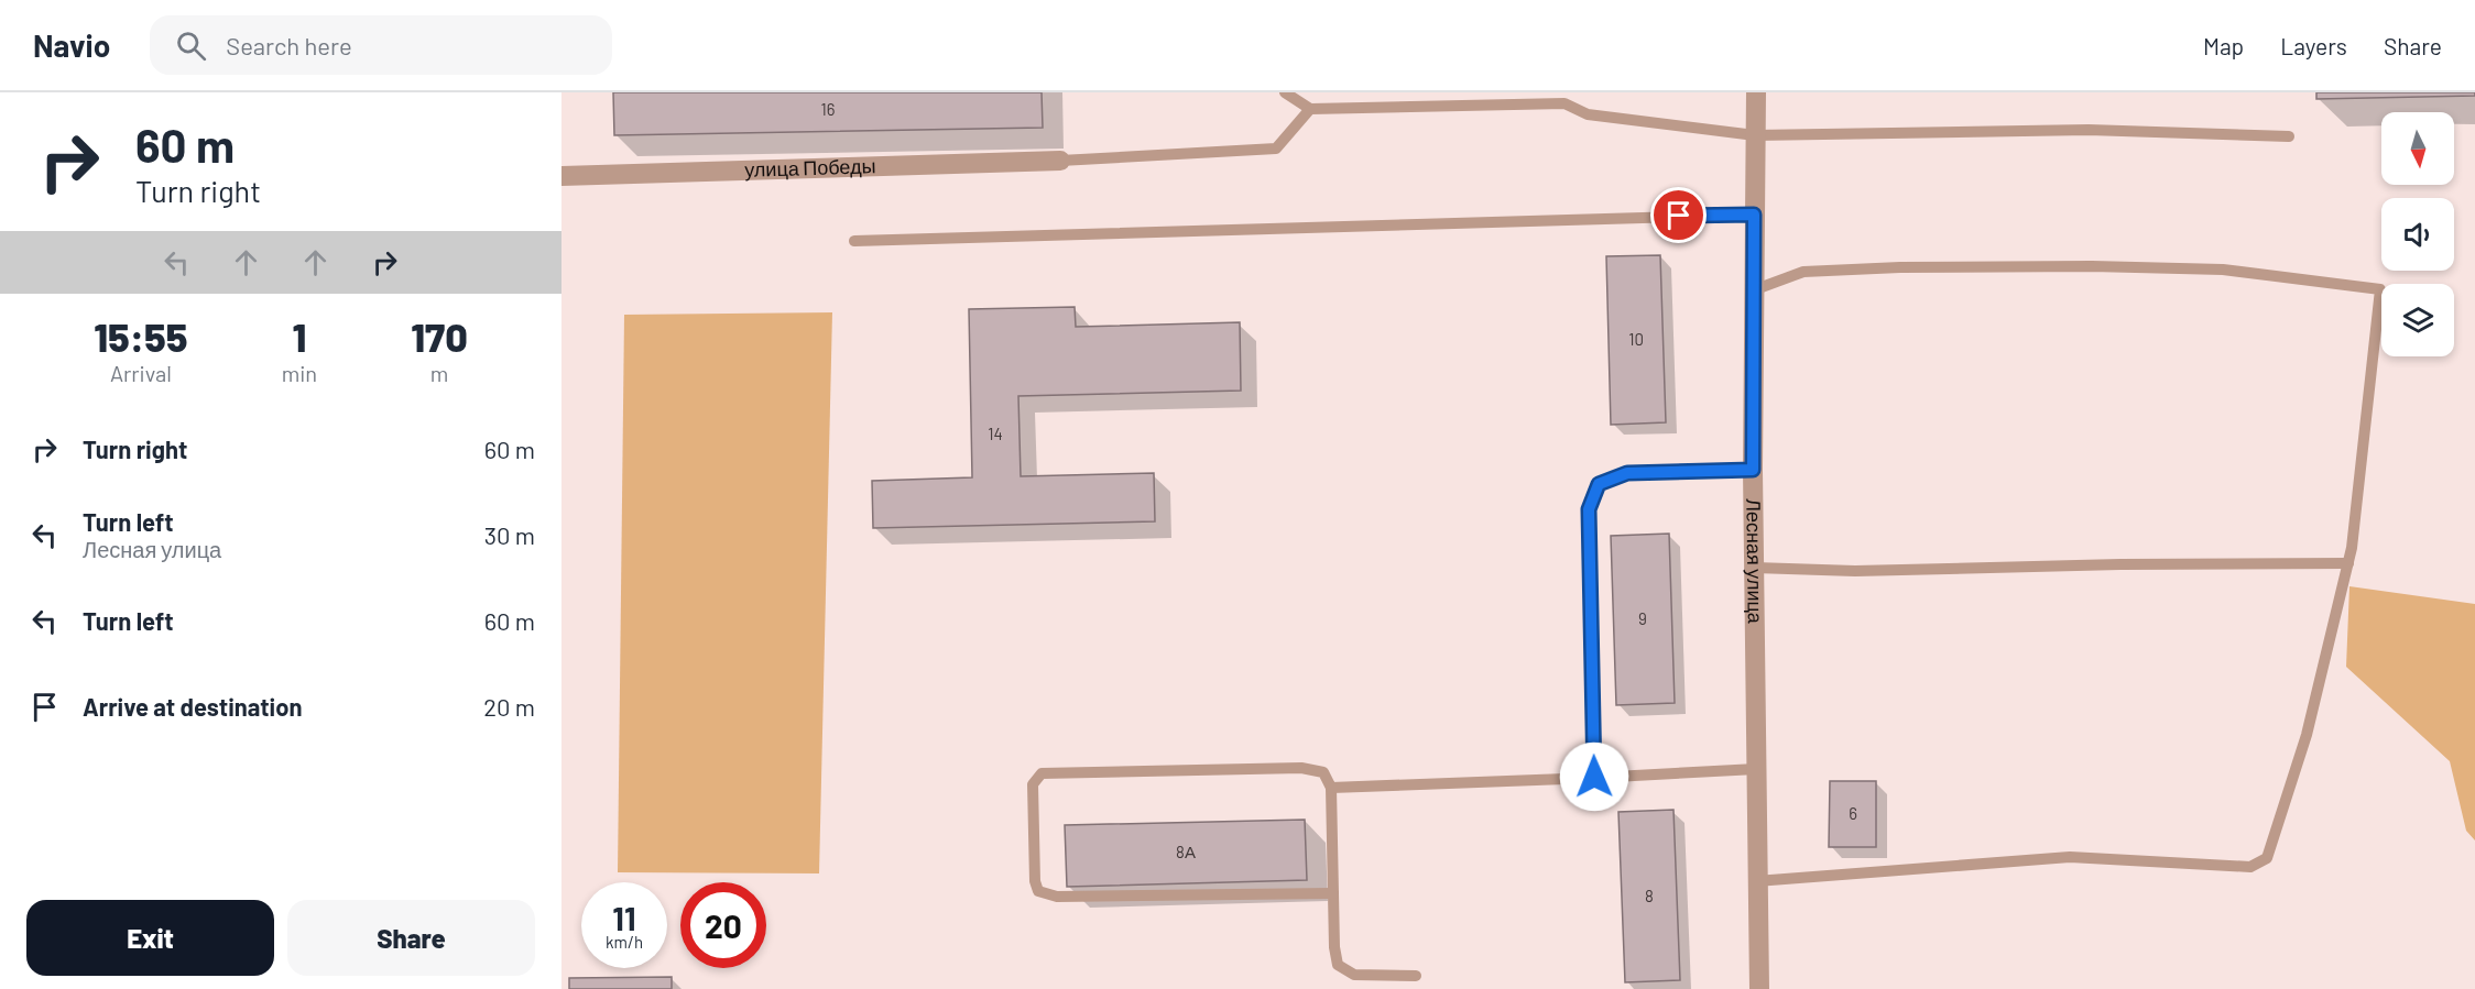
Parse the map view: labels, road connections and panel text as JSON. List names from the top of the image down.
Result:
{
  "streets": {
    "street": ["улица Победы", "Лесная улица"]
  },
  "house_numbers": [
    "16",
    "10",
    "14",
    "9",
    "6",
    "8А",
    "8"
  ],
  "north": "bottom",
  "page": {
    "header": "Navio",
    "search": "Search here",
    "nav": ["Map", "Layers", "Share"],
    "turn": ["60 m", "Turn right"],
    "eta": [
      "15:55",
      "Arrival",
      "1",
      "min",
      "170",
      "m"
    ],
    "list": [
      {
        "name": "Turn right",
        "value": "60 m"
      },
      {
        "name": "Turn left",
        "note": "Лесная улица",
        "value": "30 m"
      },
      {
        "name": "Turn left",
        "value": "60 m"
      },
      {
        "name": "Arrive at destination",
        "value": "20 m"
      }
    ],
    "speed": "11 km/h",
    "limit": "20",
    "buttons": ["Exit", "Share"]
  }
}
